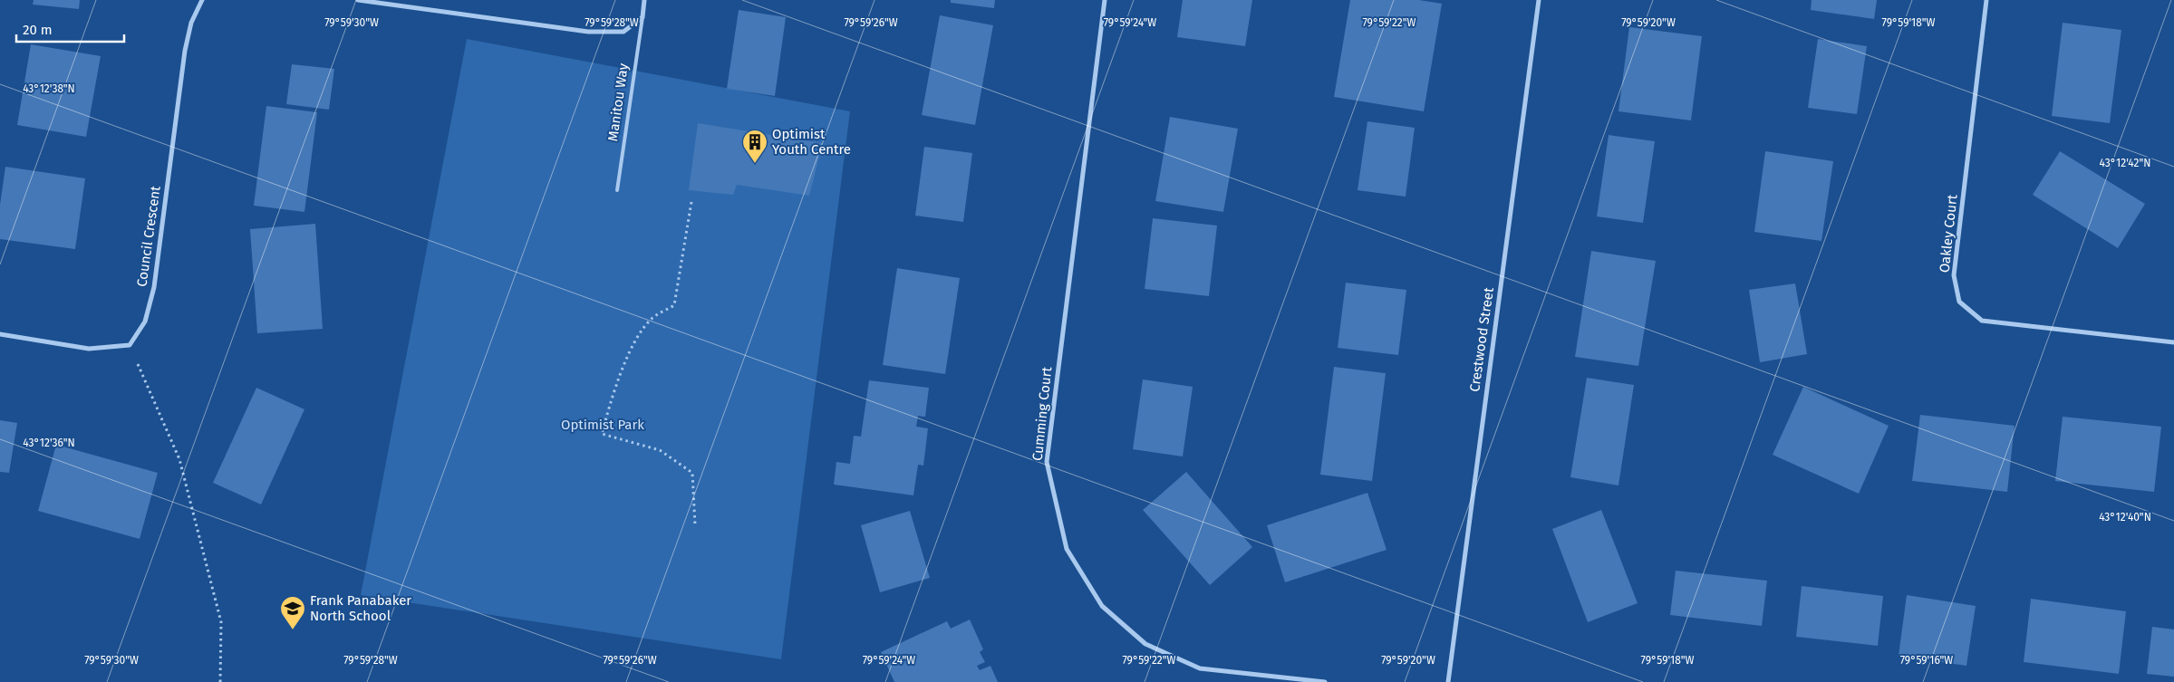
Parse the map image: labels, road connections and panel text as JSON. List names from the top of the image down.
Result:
{
  "streets": {
    "street": [
      "Manitou Way",
      "Oakley Court",
      "Council Crescent",
      "Crestwood Street",
      "Cumming Court"
    ]
  },
  "parks": ["Optimist Park"],
  "places": {
    "building": ["Optimist Youth Centre"],
    "school or university": ["Frank Panabaker North School"]
  },
  "scale_bar": "20 m",
  "coordinates": [
    "79°59'30\"W",
    "79°59'28\"W",
    "79°59'26\"W",
    "79°59'24\"W",
    "79°59'22\"W",
    "79°59'20\"W",
    "79°59'18\"W",
    "43°12'38\"N",
    "43°12'42\"N",
    "43°12'36\"N",
    "43°12'40\"N",
    "79°59'16\"W"
  ]
}
